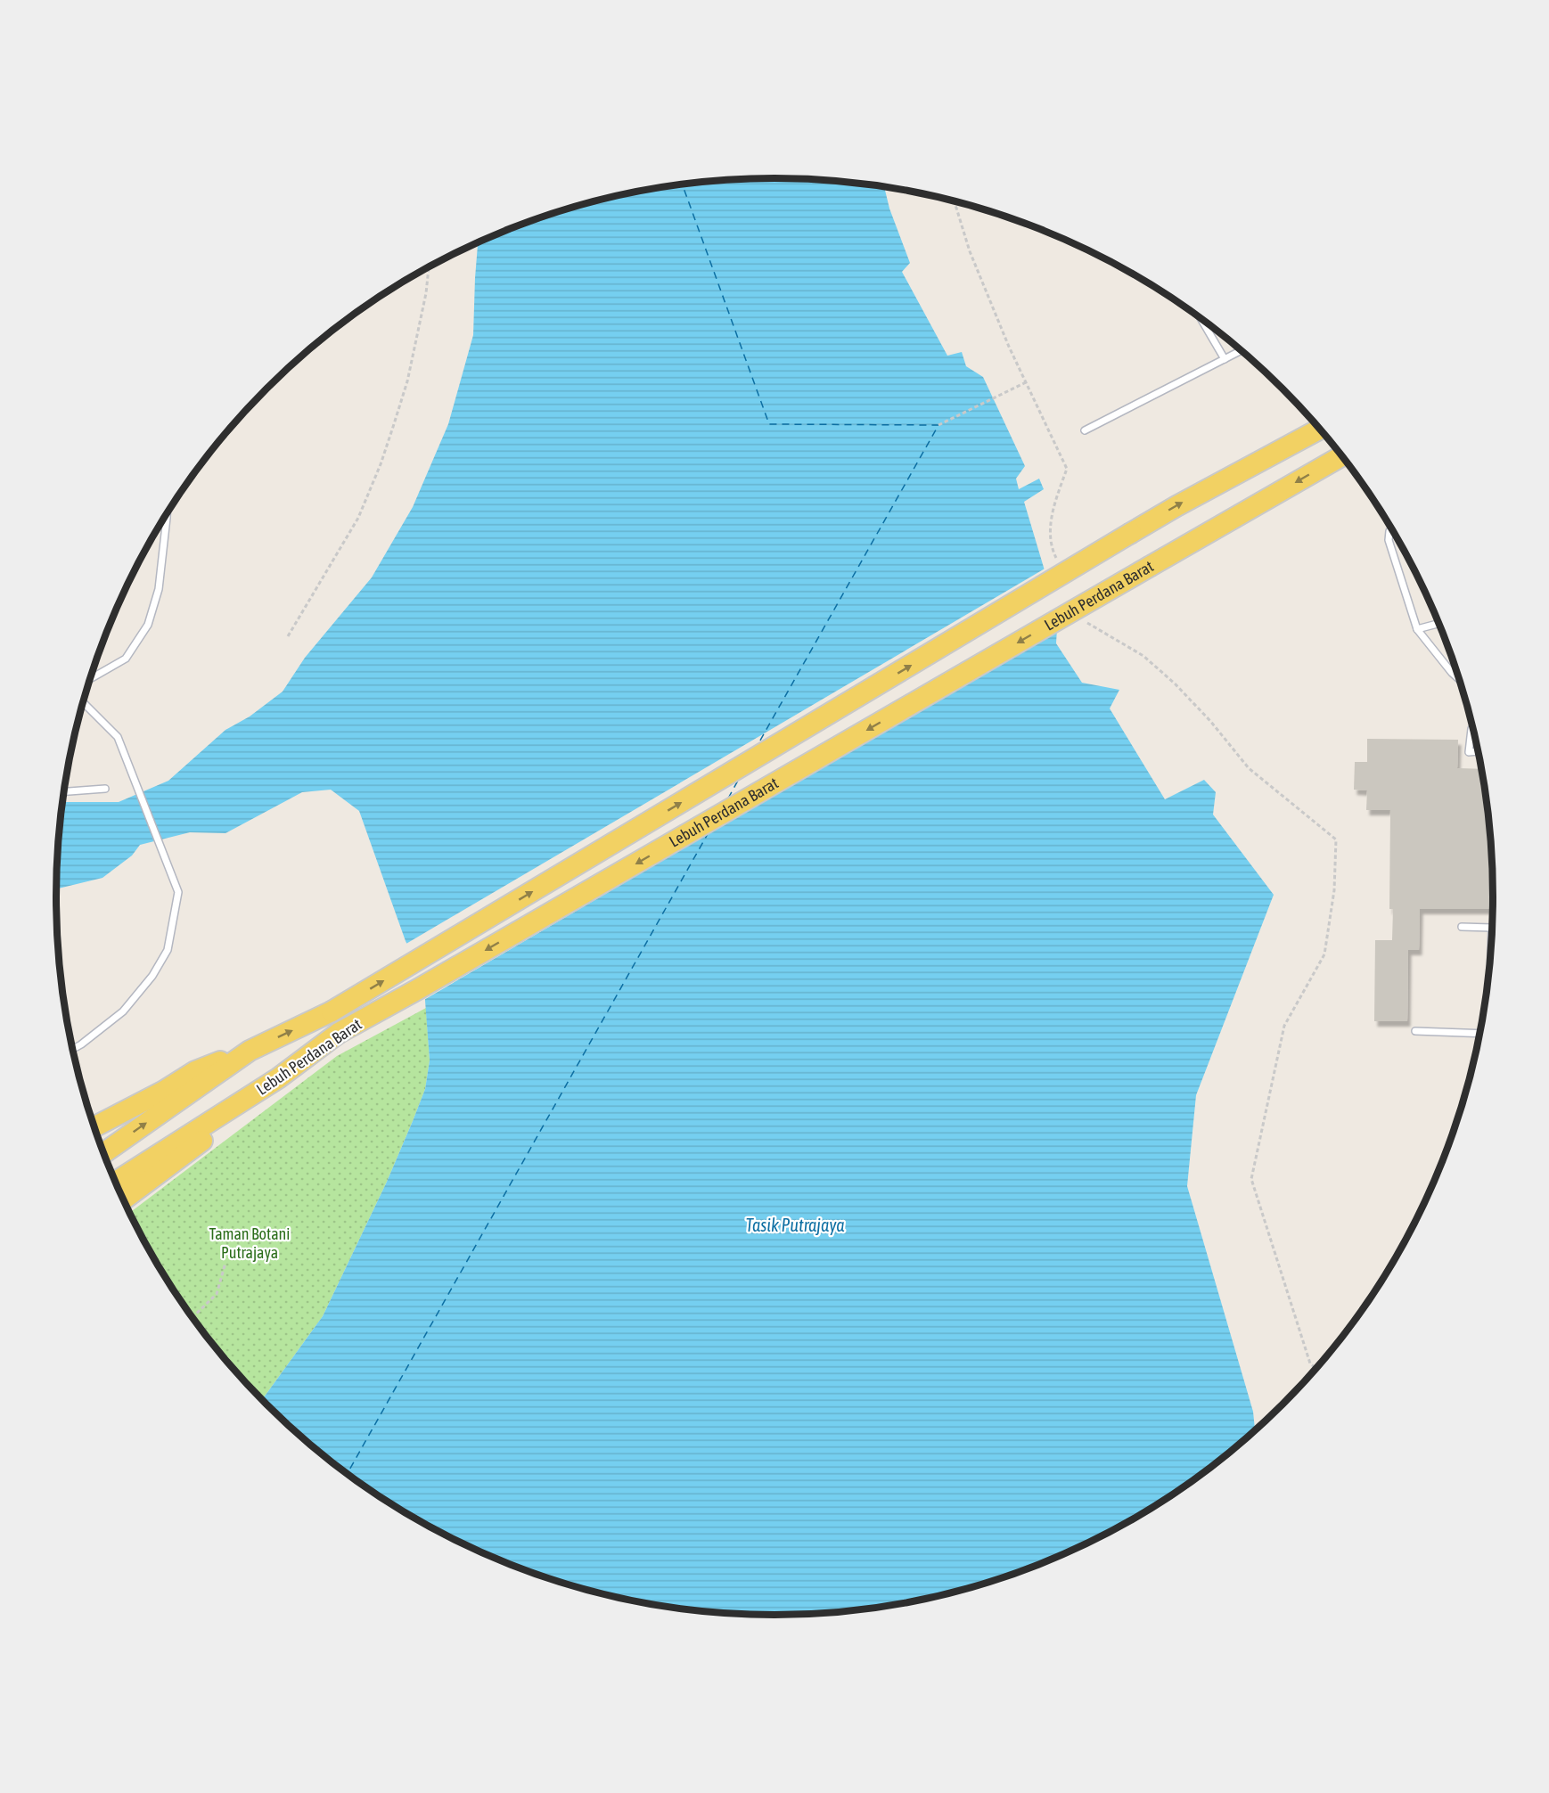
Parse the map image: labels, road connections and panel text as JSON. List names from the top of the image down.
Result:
{
  "streets": {
    "main road": ["Lebuh Perdana Barat"]
  },
  "water": ["Tasik Putrajaya"],
  "parks": ["Taman Botani Putrajaya"]
}
